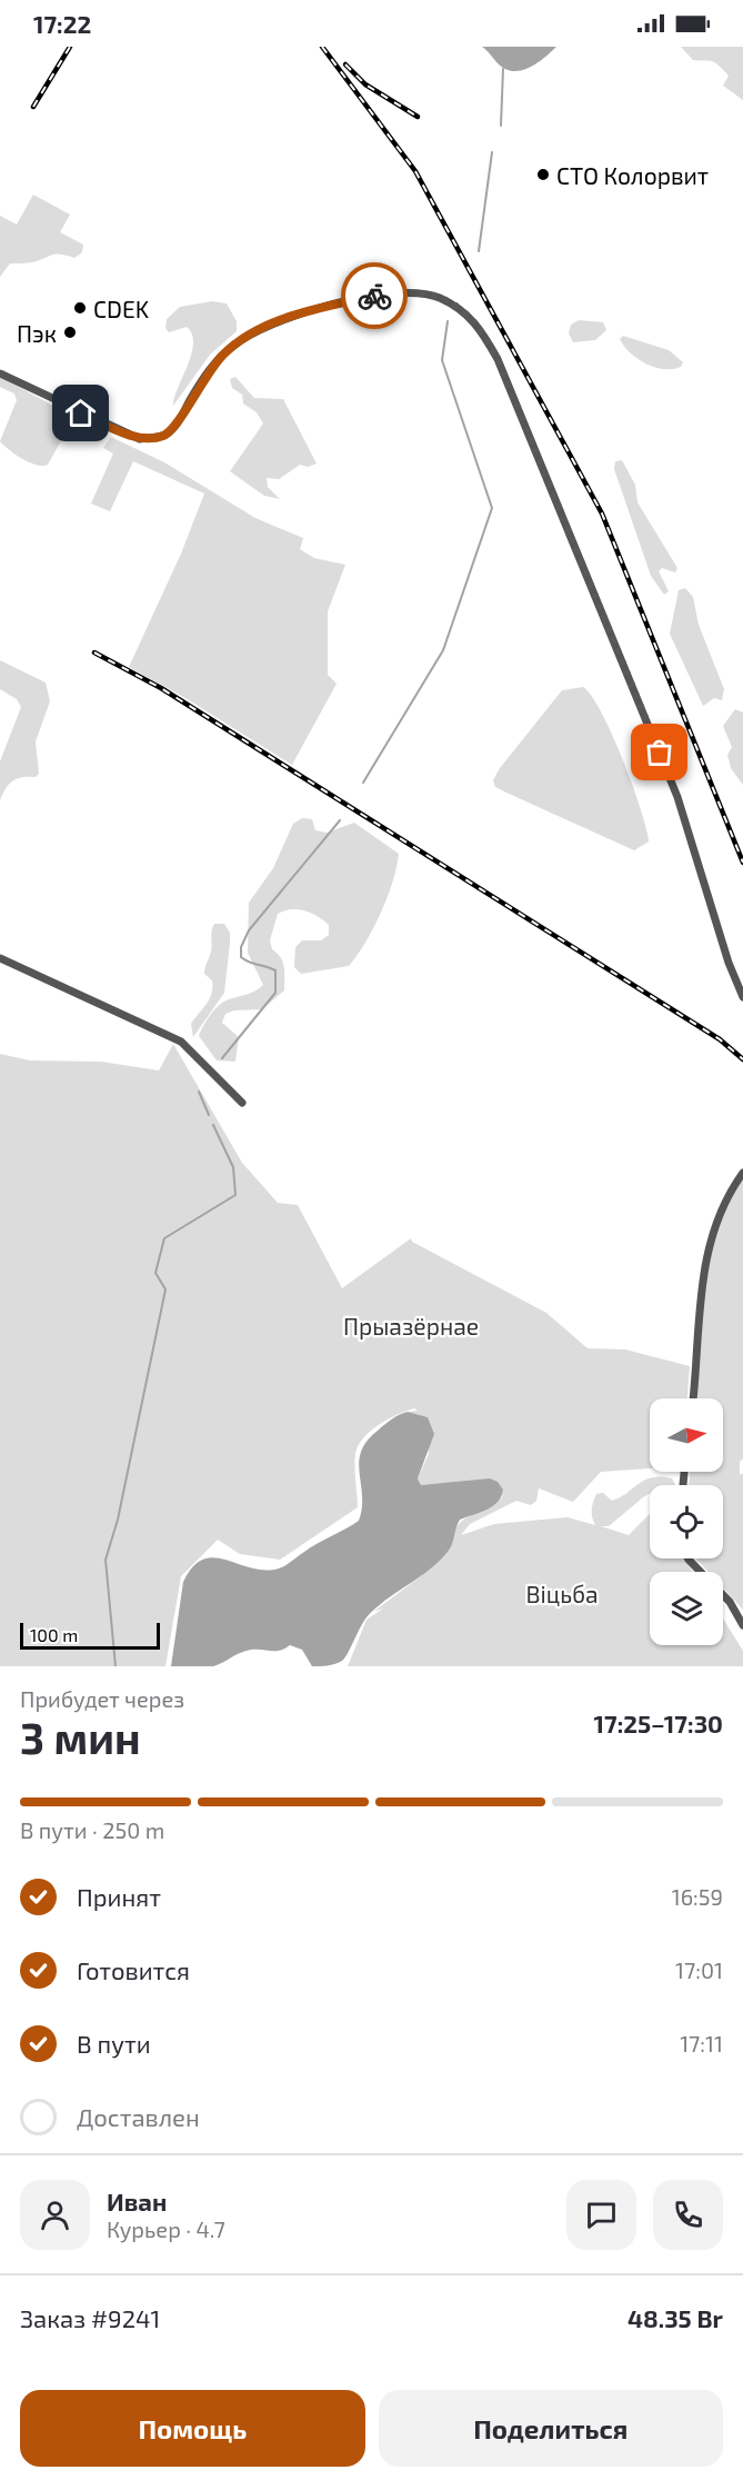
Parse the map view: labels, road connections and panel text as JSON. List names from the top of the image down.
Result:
{
  "parks": ["Прыазёрнае", "Віцьба"],
  "places": ["СТО Колорвит", "CDEK", "Пэк"],
  "scale_bar": "100 m",
  "north": "right",
  "page": {
    "status": "17:22",
    "scale": "100 m",
    "heading": ["3 мин", "Прибудет через", "17:25–17:30"],
    "panel": [
      "Иван",
      "Курьер · 4.7",
      "Заказ #9241",
      "48.35 Br"
    ],
    "bar": "В пути · 250 m",
    "list": [
      ["Принят", "16:59"],
      ["Готовится", "17:01"],
      ["В пути", "17:11"],
      "Доставлен"
    ],
    "buttons": ["Помощь", "Поделиться"]
  }
}
